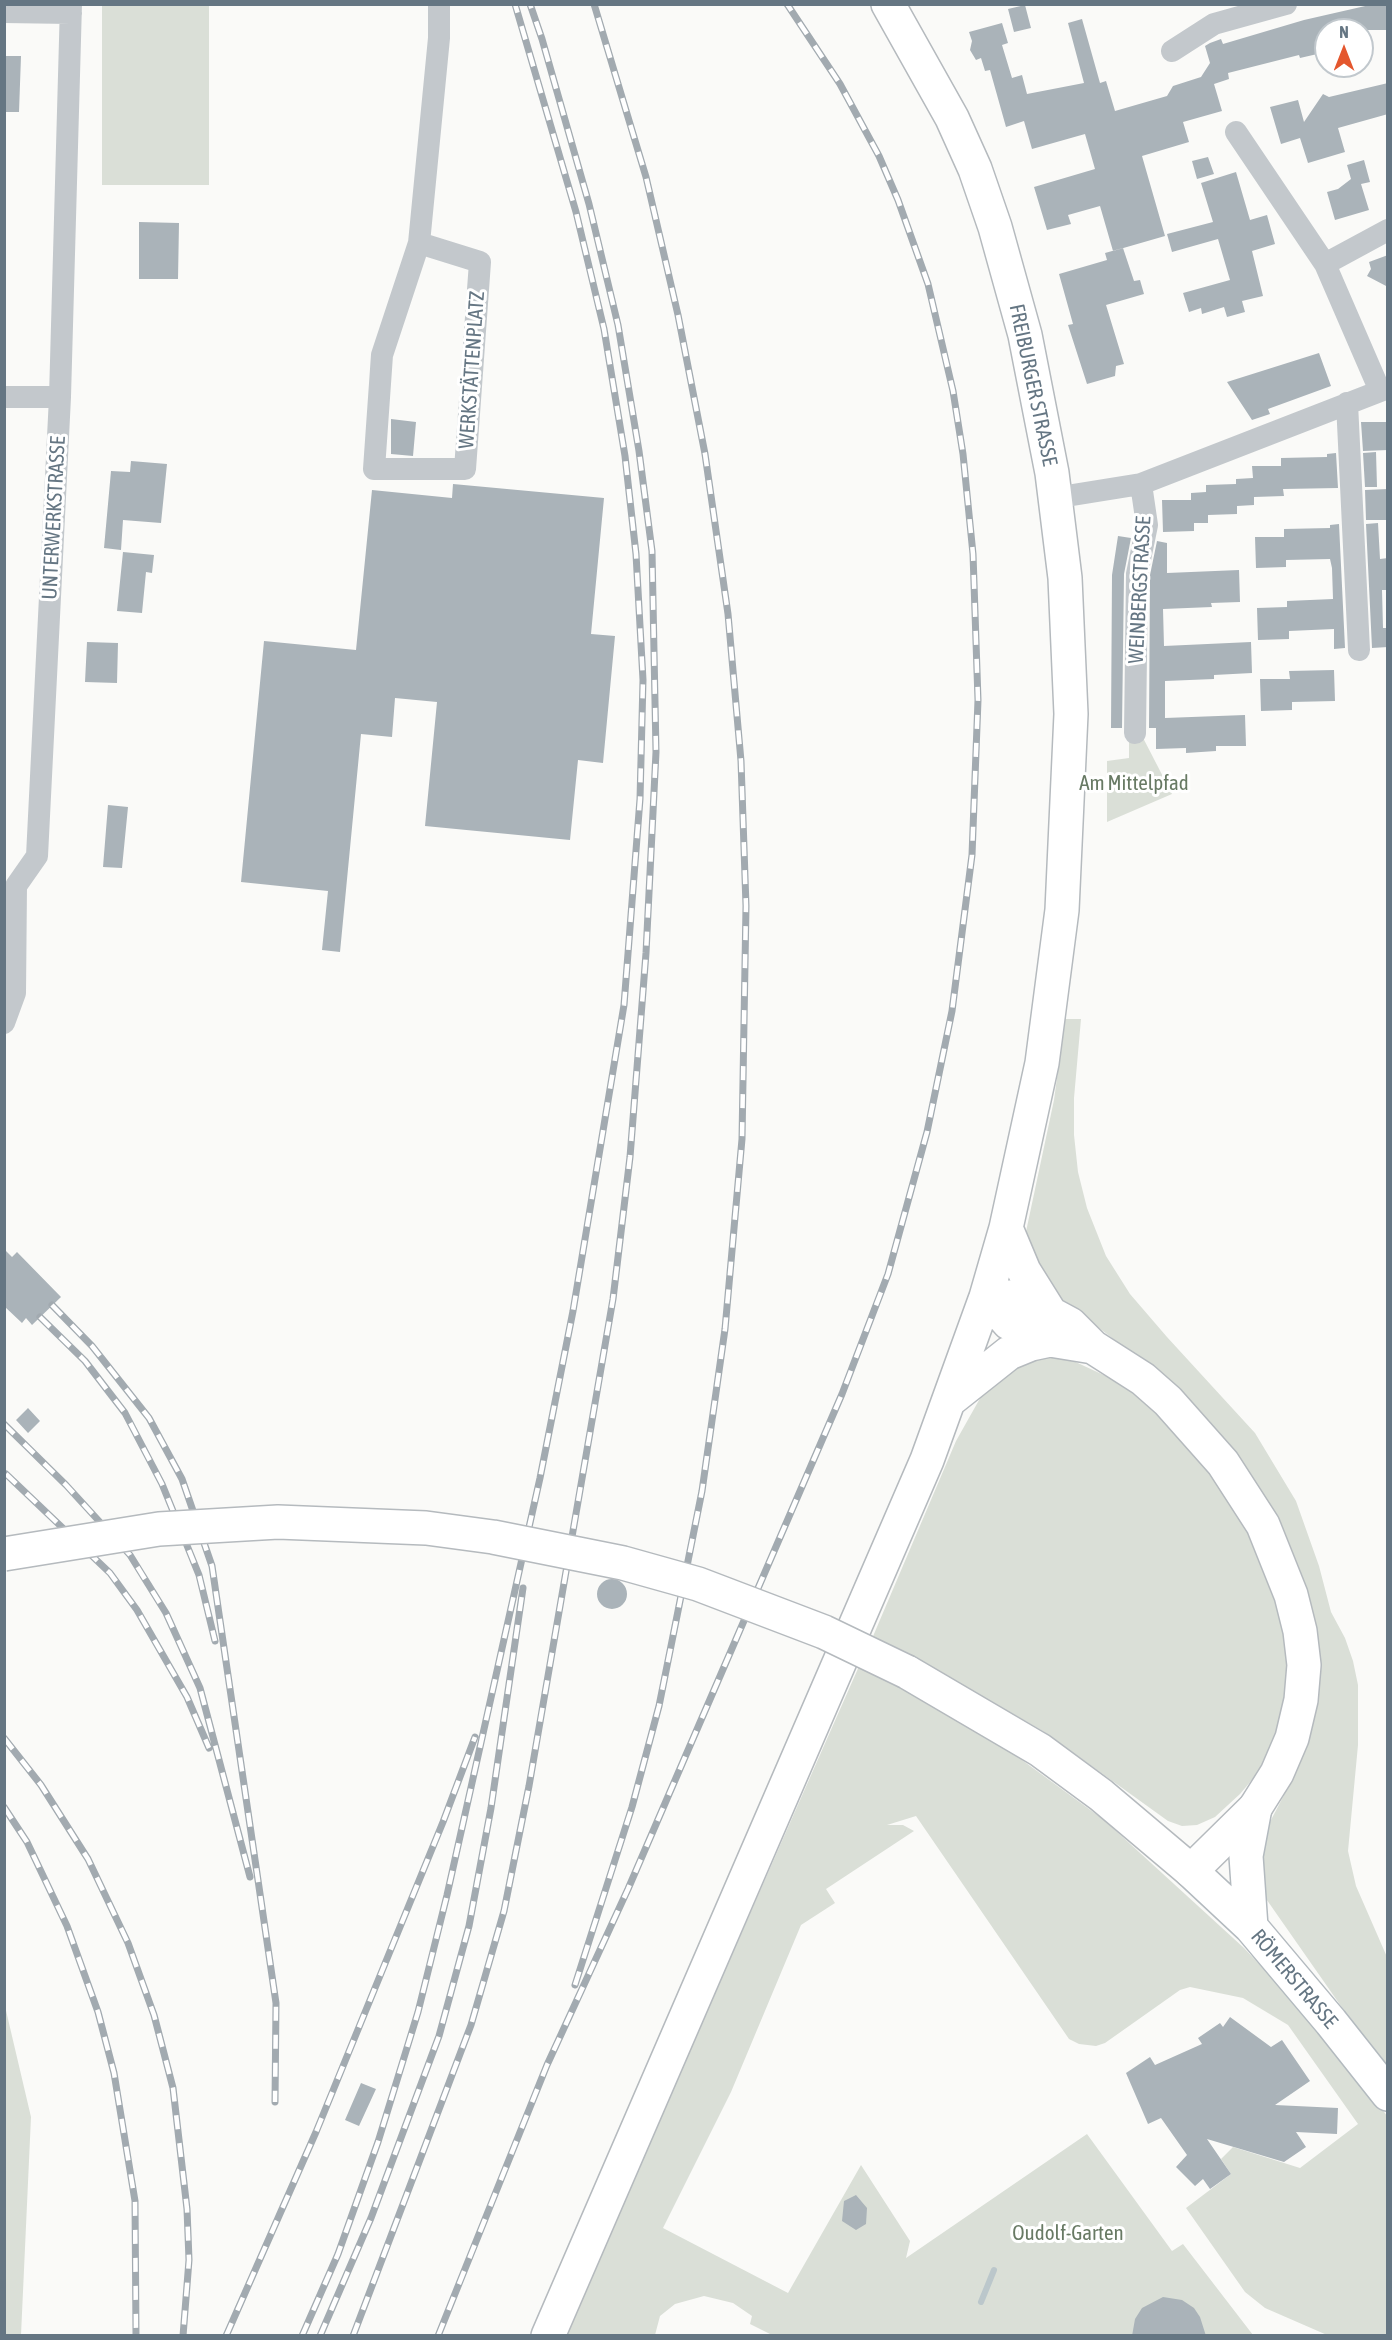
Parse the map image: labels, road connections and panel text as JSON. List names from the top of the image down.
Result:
{
  "streets": {
    "main road": ["FREIBURGER STRASSE", "RÖMERSTRASSE"],
    "street": ["WERKSTÄTTENPLATZ", "UNTERWERKSTRASSE", "WEINBERGSTRASSE"]
  },
  "crossings": [
    ["FREIBURGER STRASSE", "WEINBERGSTRASSE"]
  ],
  "parks": ["Am Mittelpfad", "Oudolf-Garten"],
  "north": "top"
}
